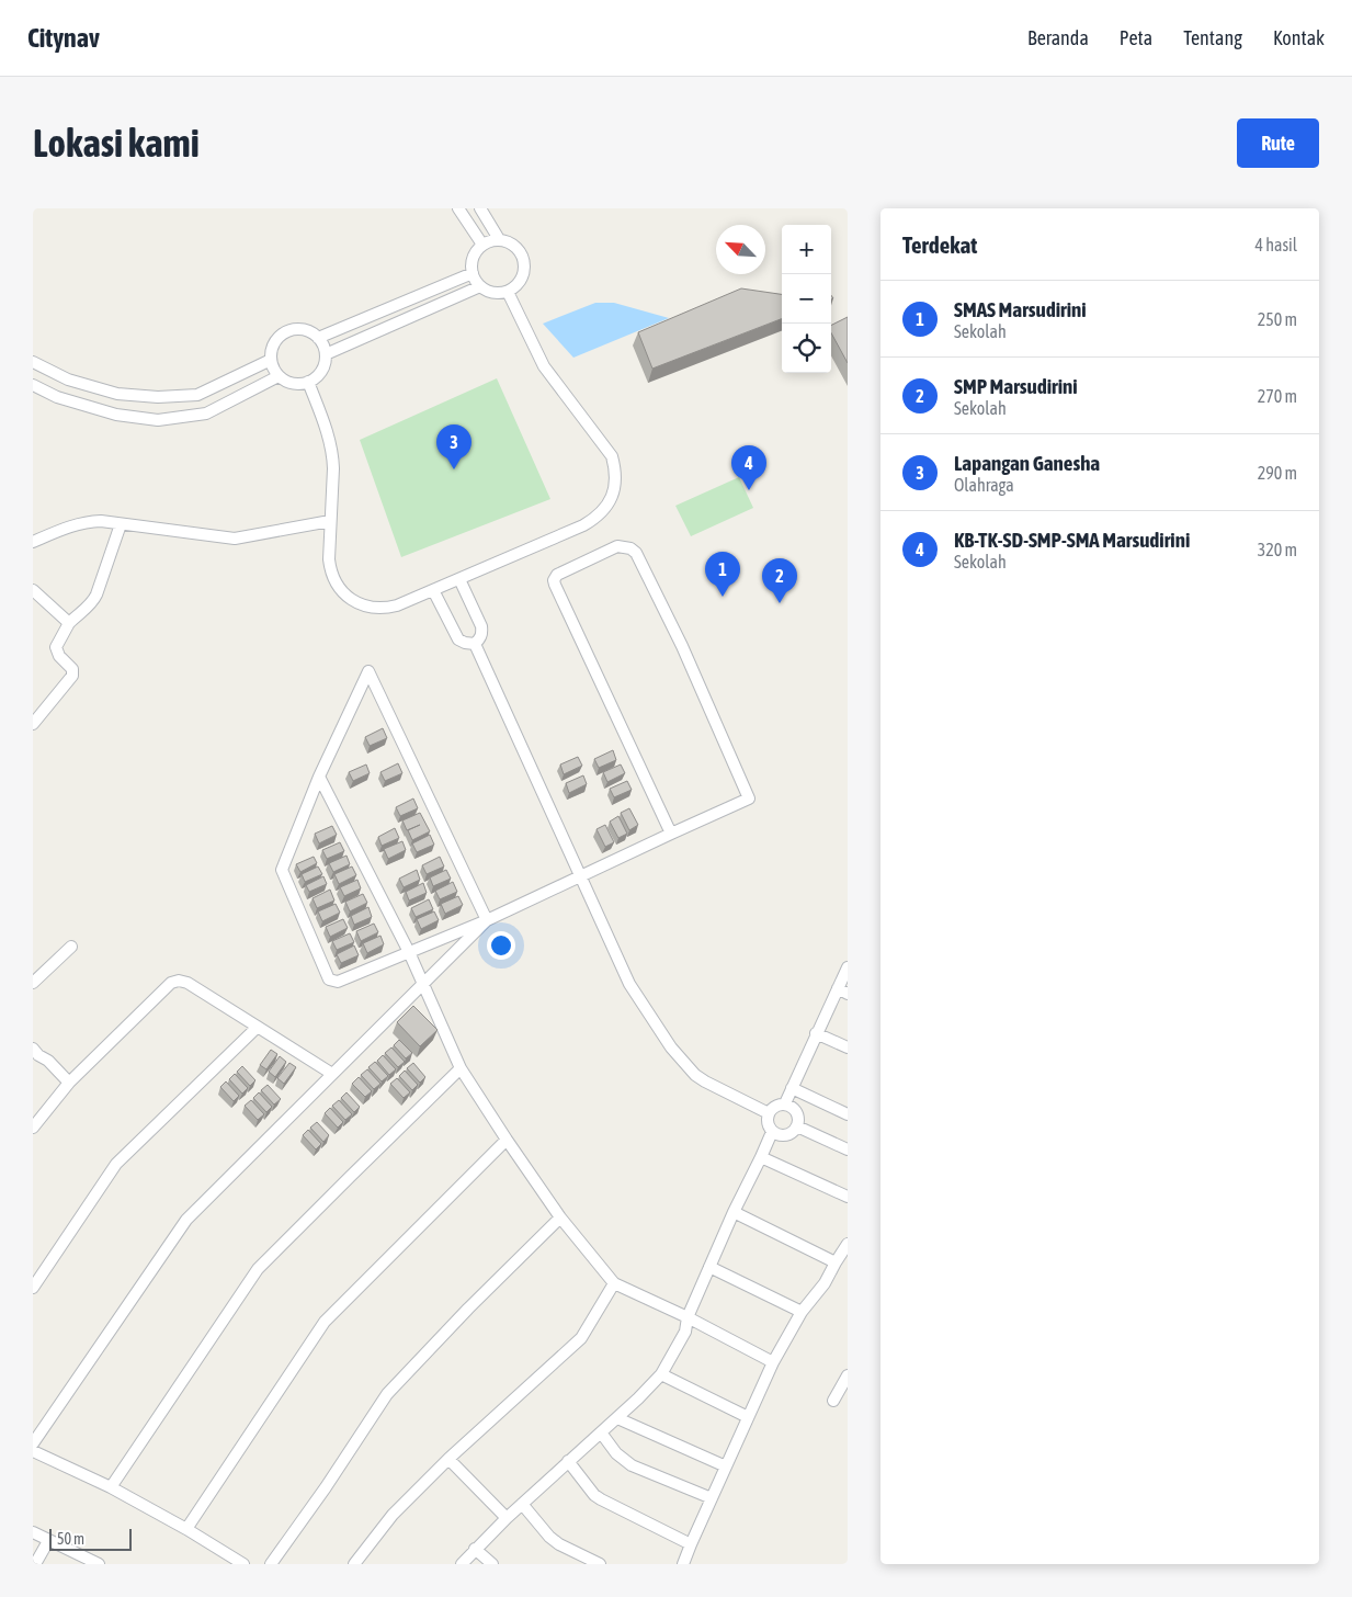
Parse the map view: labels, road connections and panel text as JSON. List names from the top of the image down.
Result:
{
  "scale_bar": "50 m",
  "north": "top left",
  "page": {
    "header": "Citynav",
    "nav": [
      "Beranda",
      "Peta",
      "Tentang",
      "Kontak"
    ],
    "buttons": "Rute",
    "title": "Lokasi kami",
    "heading": ["Terdekat", "4 hasil"],
    "map_buttons": ["+", "−"],
    "list": [
      {
        "mark": "1",
        "name": "SMAS Marsudirini",
        "note": "Sekolah",
        "value": "250 m"
      },
      {
        "mark": "2",
        "name": "SMP Marsudirini",
        "note": "Sekolah",
        "value": "270 m"
      },
      {
        "mark": "3",
        "name": "Lapangan Ganesha",
        "note": "Olahraga",
        "value": "290 m"
      },
      {
        "mark": "4",
        "name": "KB-TK-SD-SMP-SMA Marsudirini",
        "note": "Sekolah",
        "value": "320 m"
      }
    ],
    "pins": [
      "3",
      "4",
      "1",
      "2"
    ],
    "scale": "50 m"
  }
}
